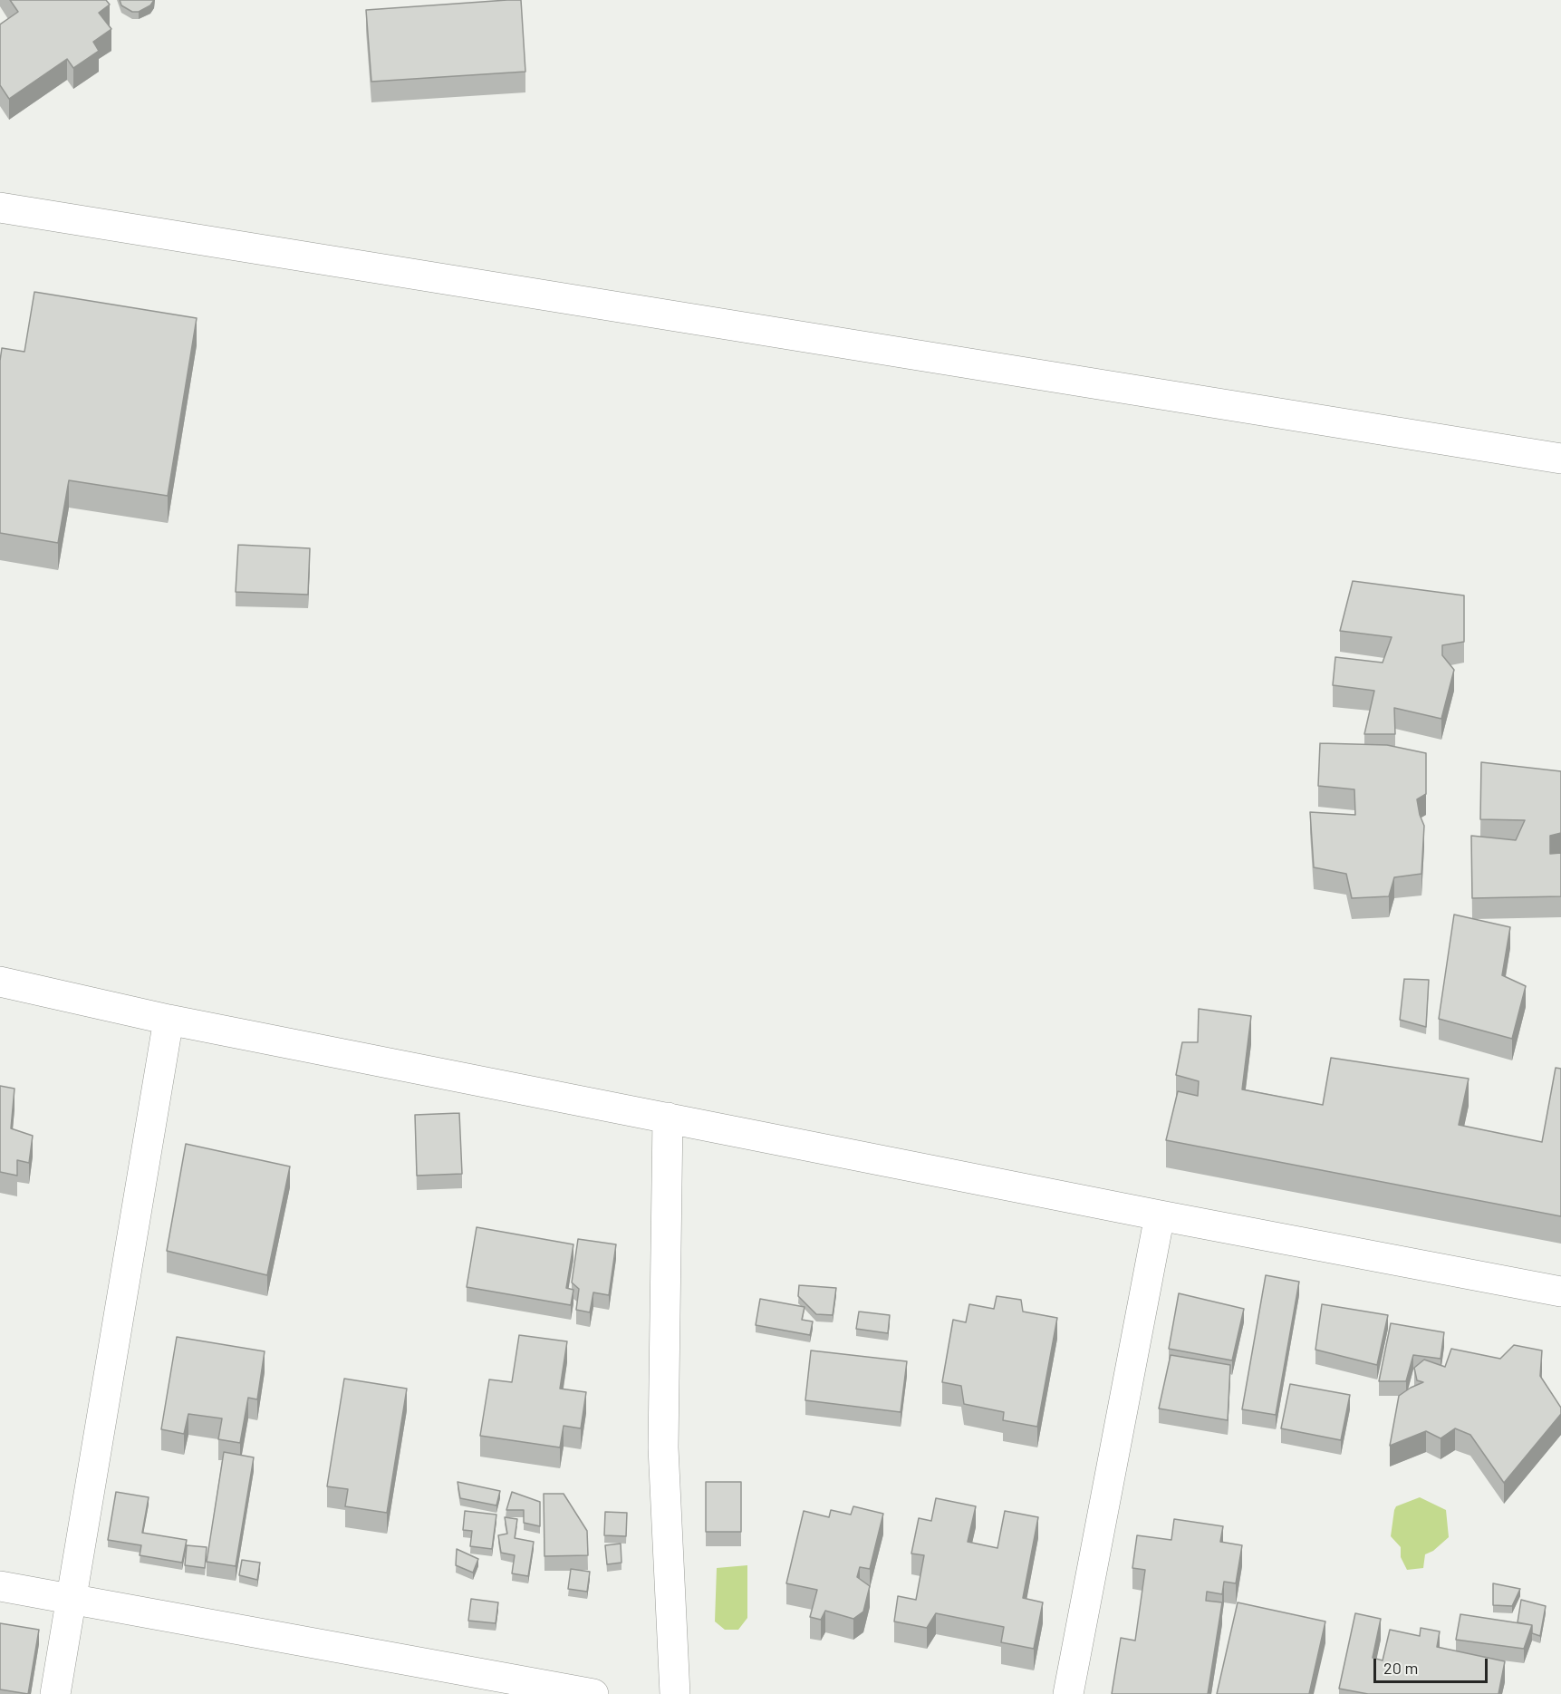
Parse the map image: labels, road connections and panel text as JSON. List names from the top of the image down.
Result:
{
  "scale_bar": "20 m"
}
